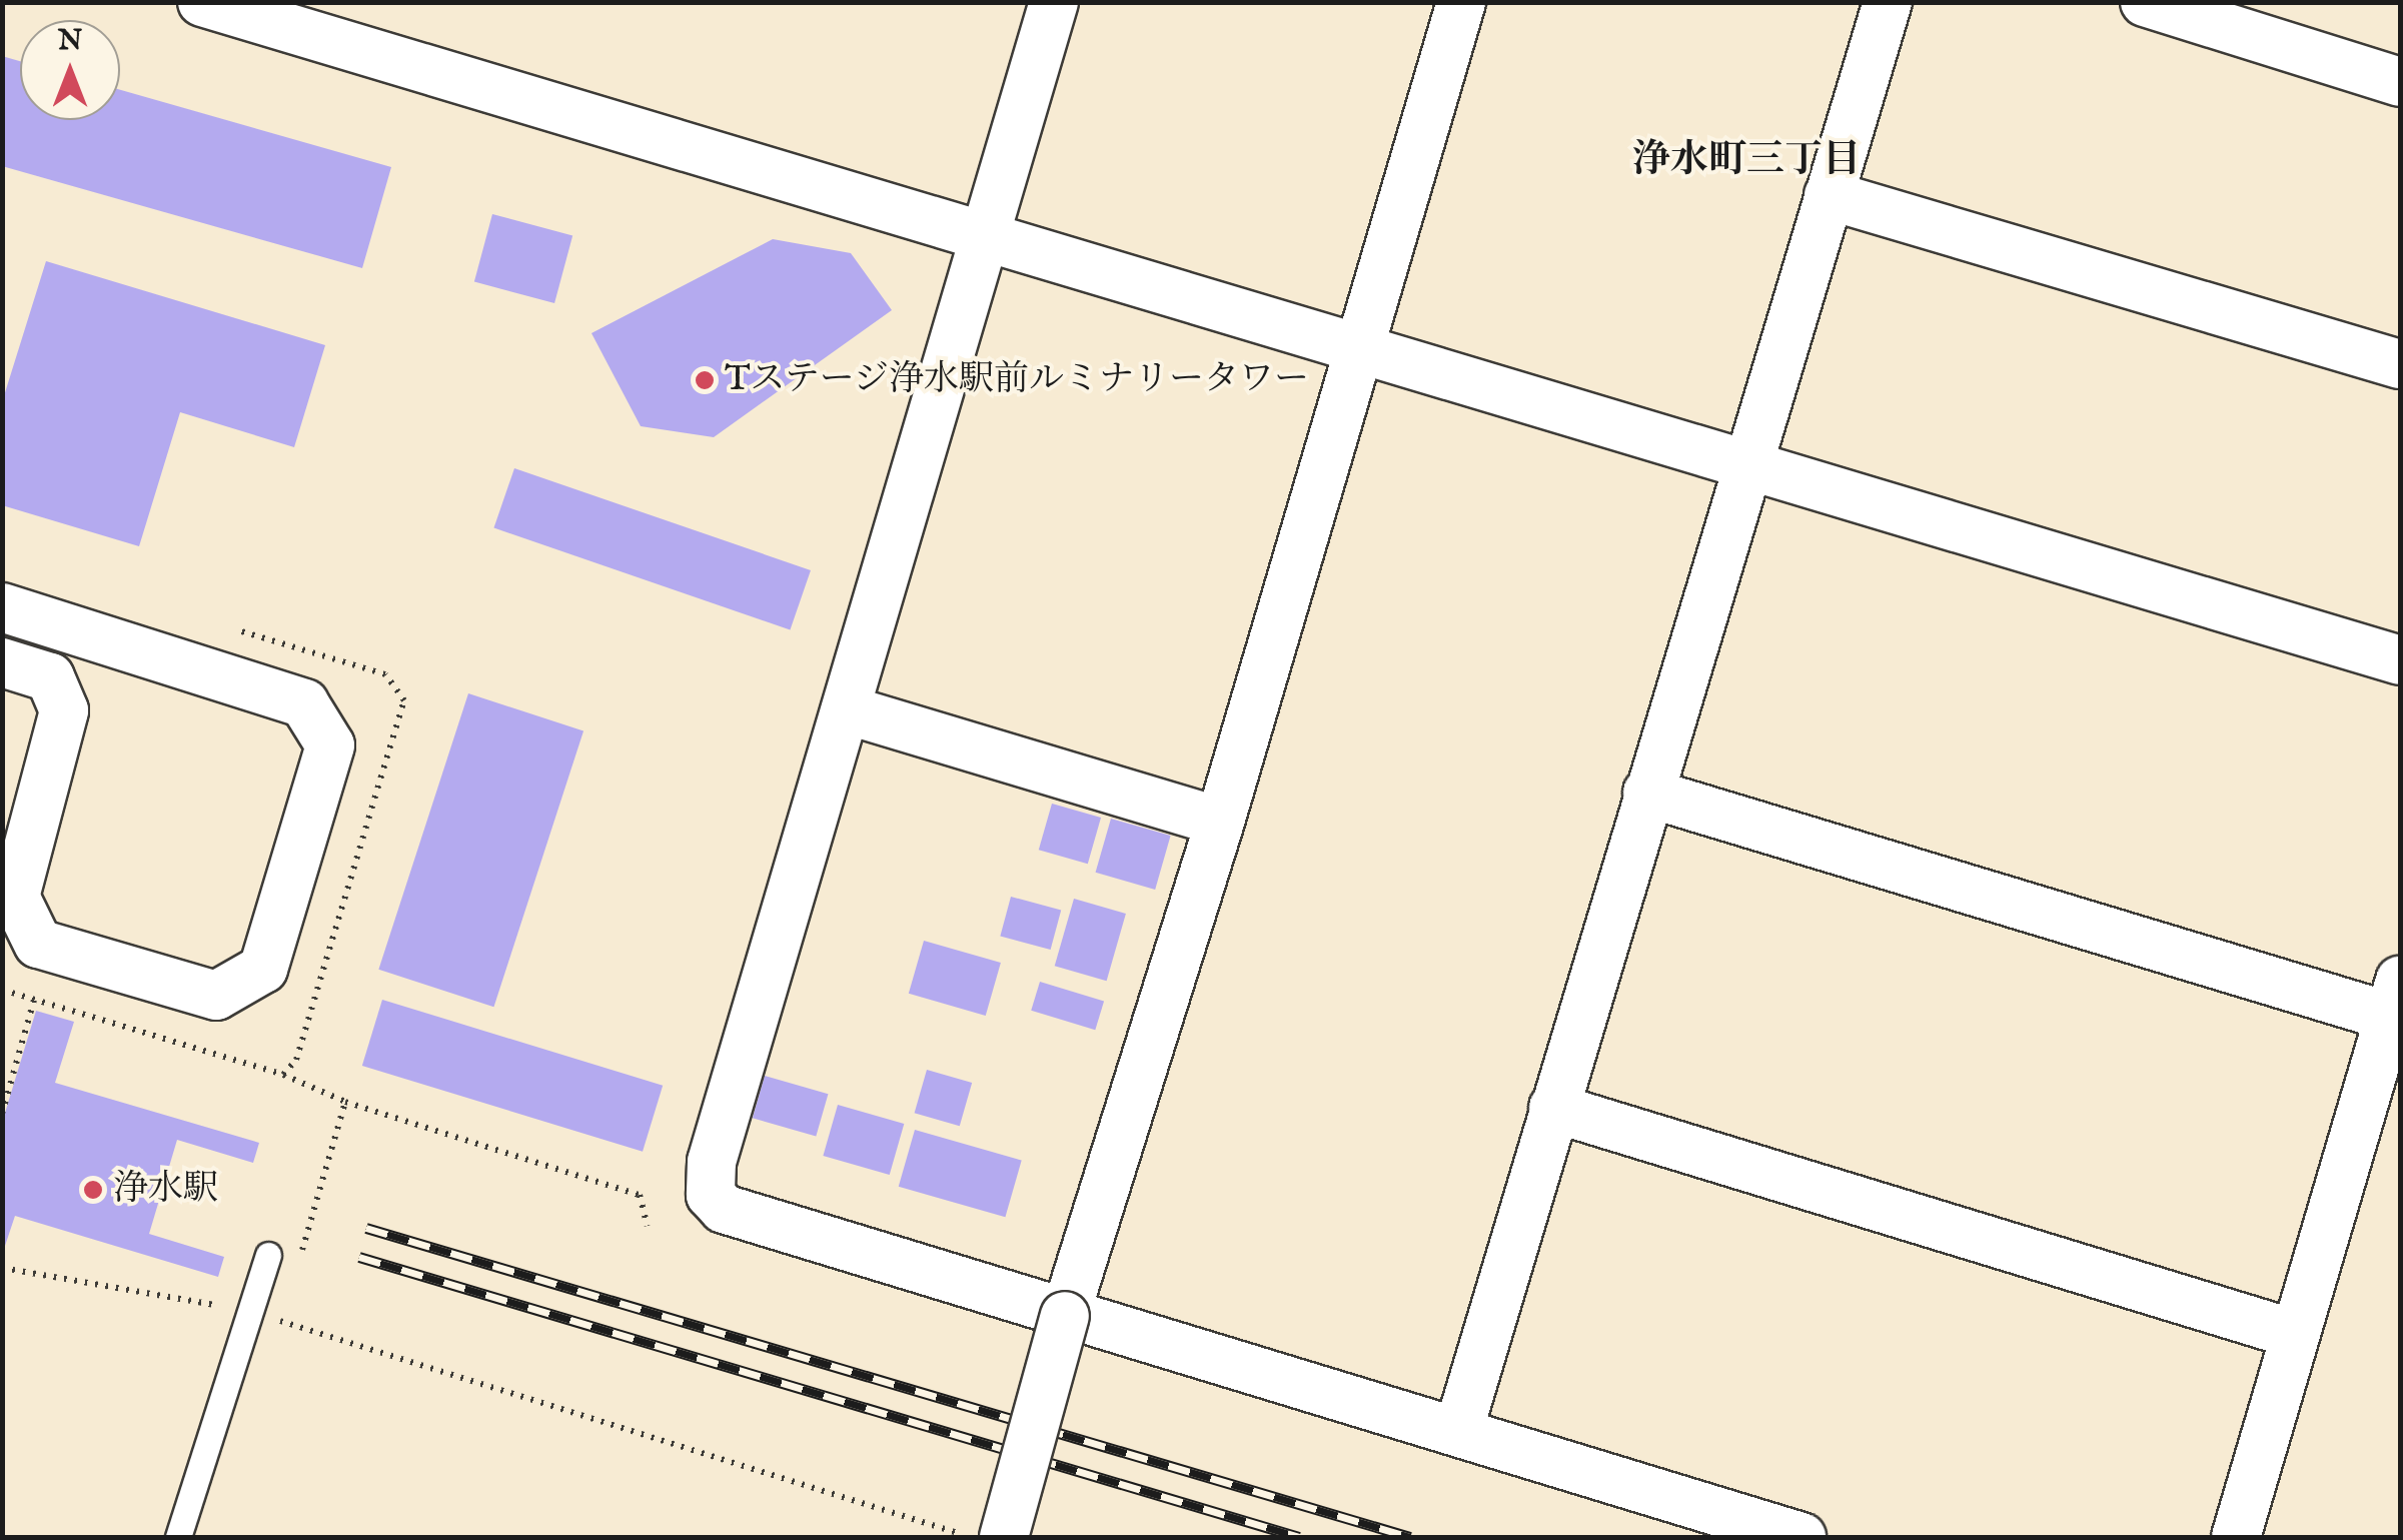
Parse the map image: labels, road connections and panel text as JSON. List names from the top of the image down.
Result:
{
  "districts": ["浄水町三丁目"],
  "places": ["Tステージ浄水駅前ルミナリータワー", "浄水駅"],
  "north": "top"
}
